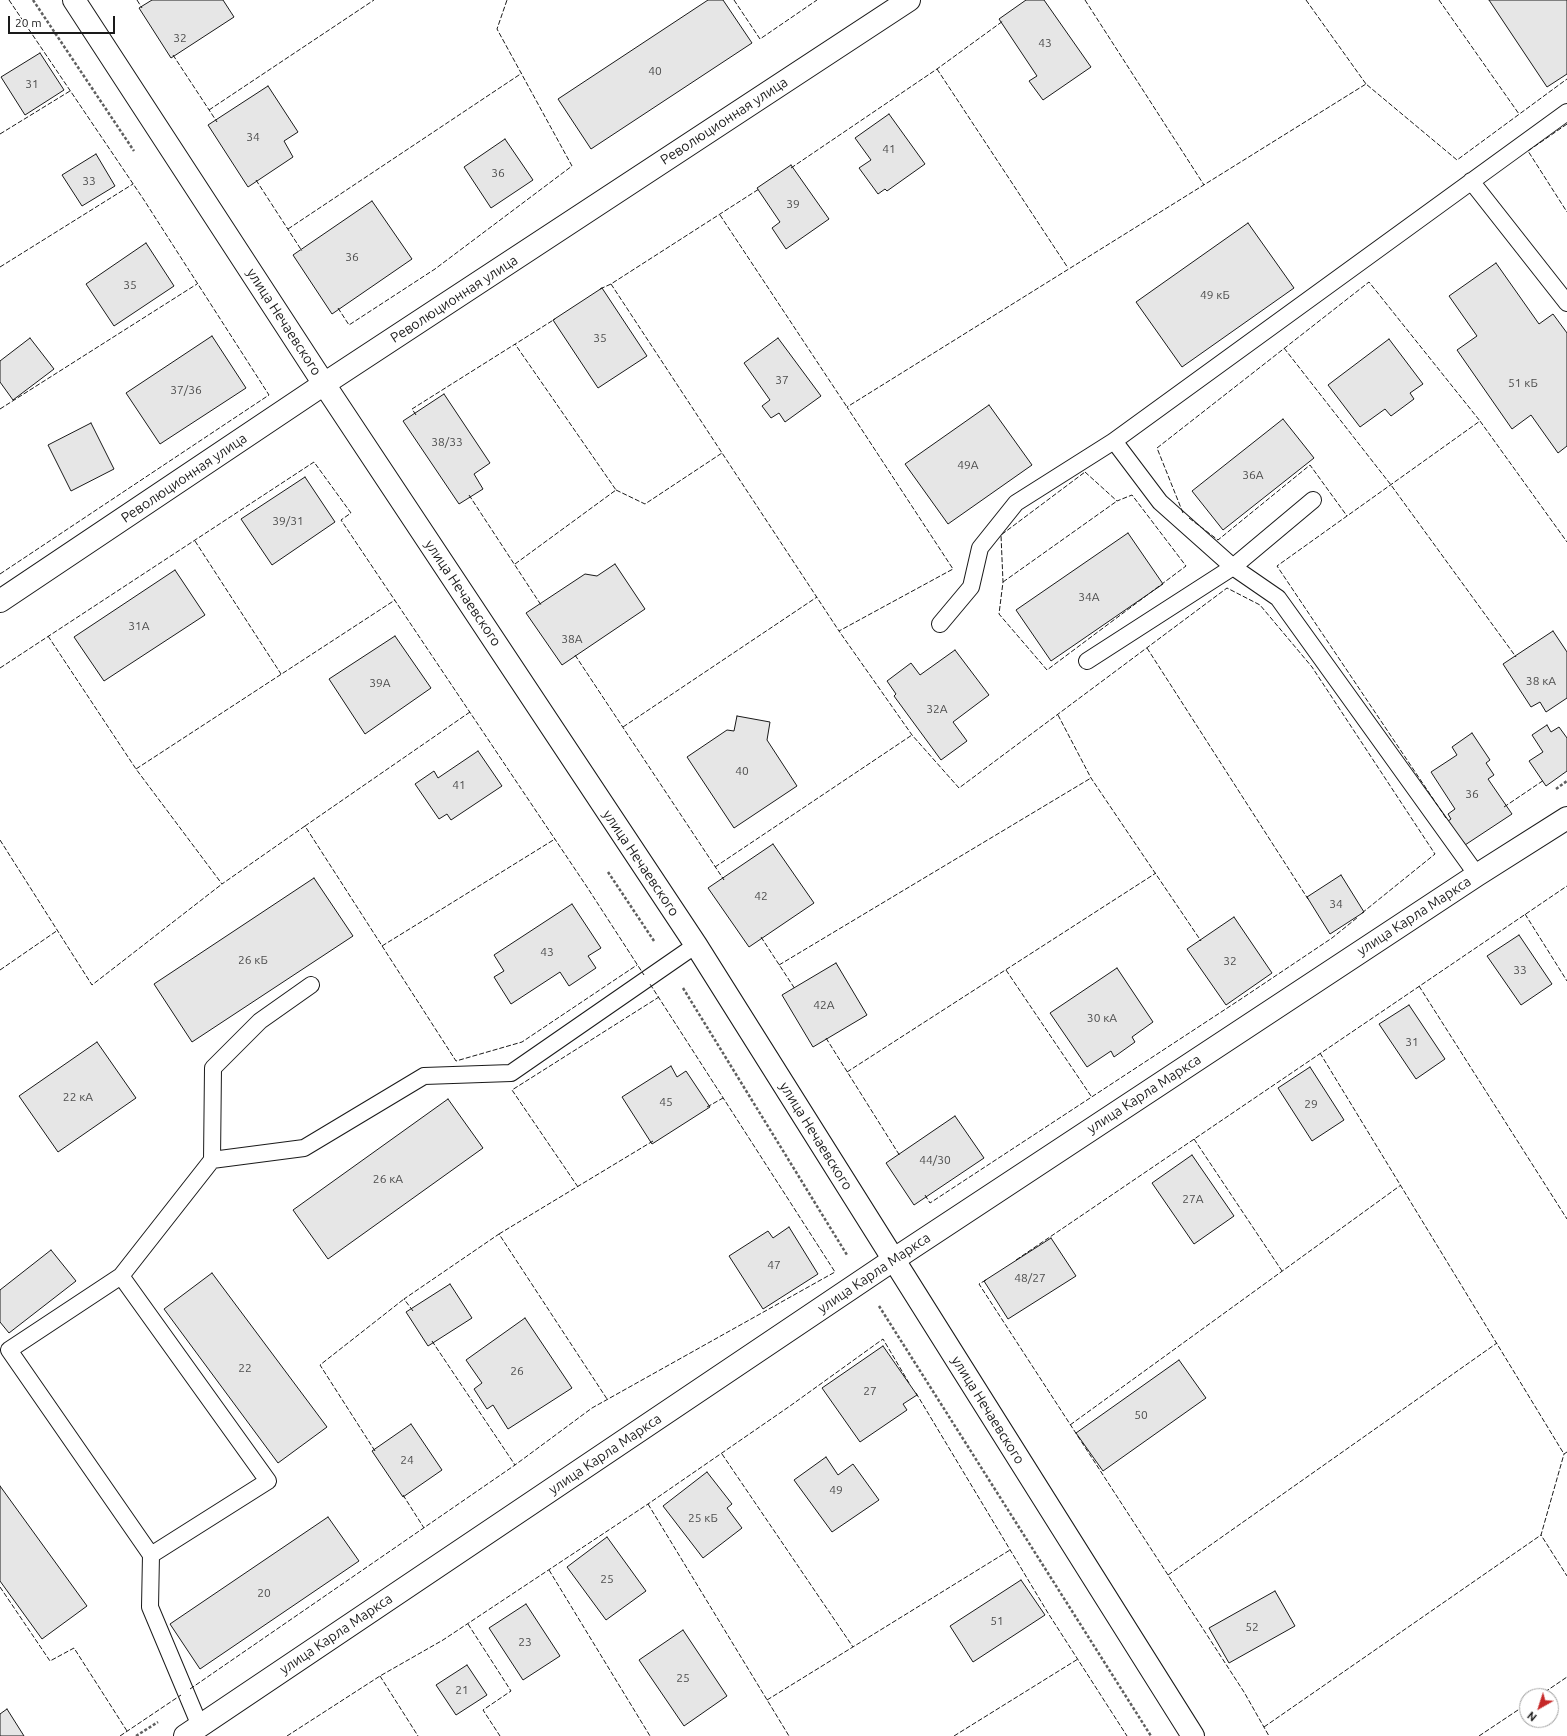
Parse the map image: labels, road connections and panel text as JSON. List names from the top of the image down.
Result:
{
  "streets": {
    "street": ["Революционная улица", "улица Нечаевского", "улица Карла Маркса"]
  },
  "crossings": [
    ["Революционная улица", "улица Нечаевского"],
    ["улица Нечаевского", "улица Карла Маркса"]
  ],
  "house_numbers": [
    "32",
    "43",
    "40",
    "31",
    "34",
    "41",
    "36",
    "33",
    "39",
    "36",
    "35",
    "49 кБ",
    "35",
    "37",
    "51 кБ",
    "37/36",
    "38/33",
    "49А",
    "36А",
    "39/31",
    "34А",
    "31А",
    "38А",
    "38 кА",
    "39А",
    "32А",
    "40",
    "41",
    "36",
    "42",
    "34",
    "43",
    "26 кБ",
    "32",
    "33",
    "42А",
    "30 кА",
    "31",
    "22 кА",
    "45",
    "29",
    "44/30",
    "26 кА",
    "27А",
    "47",
    "48/27",
    "22",
    "26",
    "27",
    "50",
    "24",
    "49",
    "25 кБ",
    "25",
    "20",
    "51",
    "52",
    "23",
    "25",
    "21"
  ],
  "scale_bar": "20 m",
  "north": "bottom left"
}
